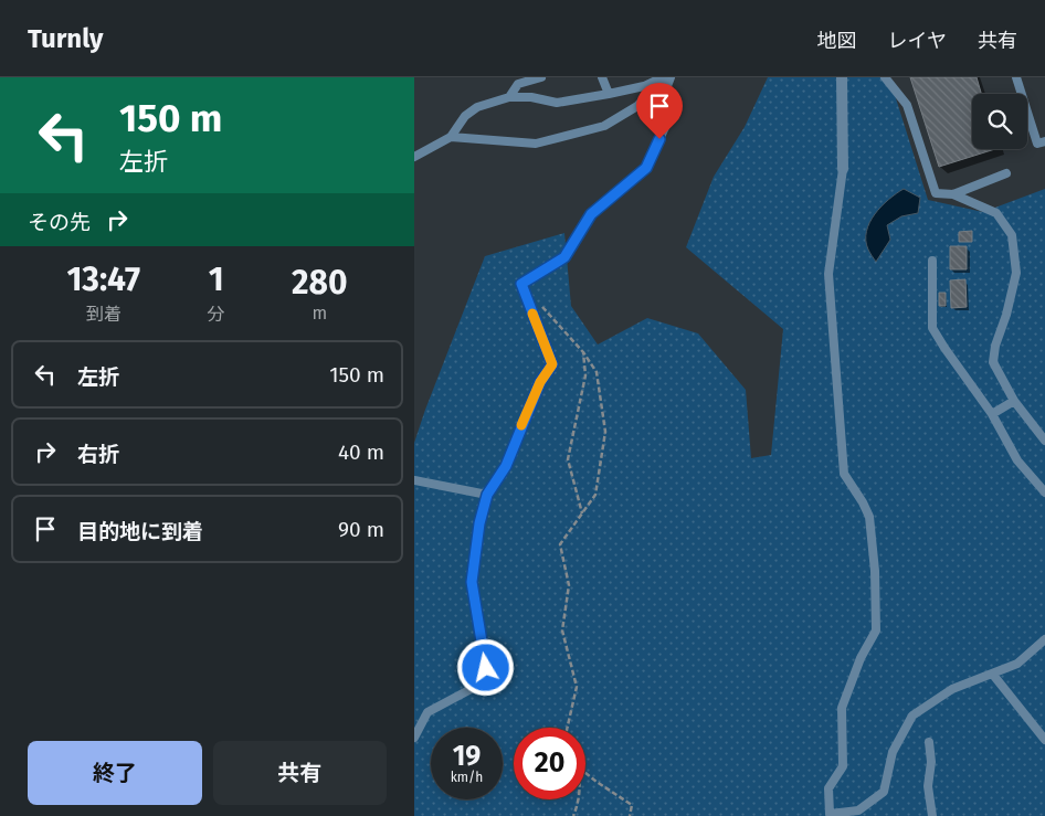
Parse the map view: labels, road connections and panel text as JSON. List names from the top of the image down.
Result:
{
  "page": {
    "header": "Turnly",
    "nav": ["地図", "レイヤ", "共有"],
    "turn": ["150 m", "左折"],
    "then": "その先",
    "eta": [
      "13:47",
      "到着",
      "1",
      "分",
      "280",
      "m"
    ],
    "list": [
      {
        "name": "左折",
        "value": "150 m"
      },
      {
        "name": "右折",
        "value": "40 m"
      },
      {
        "name": "目的地に到着",
        "value": "90 m"
      }
    ],
    "speed": "19 km/h",
    "limit": "20",
    "buttons": ["終了", "共有"]
  }
}
